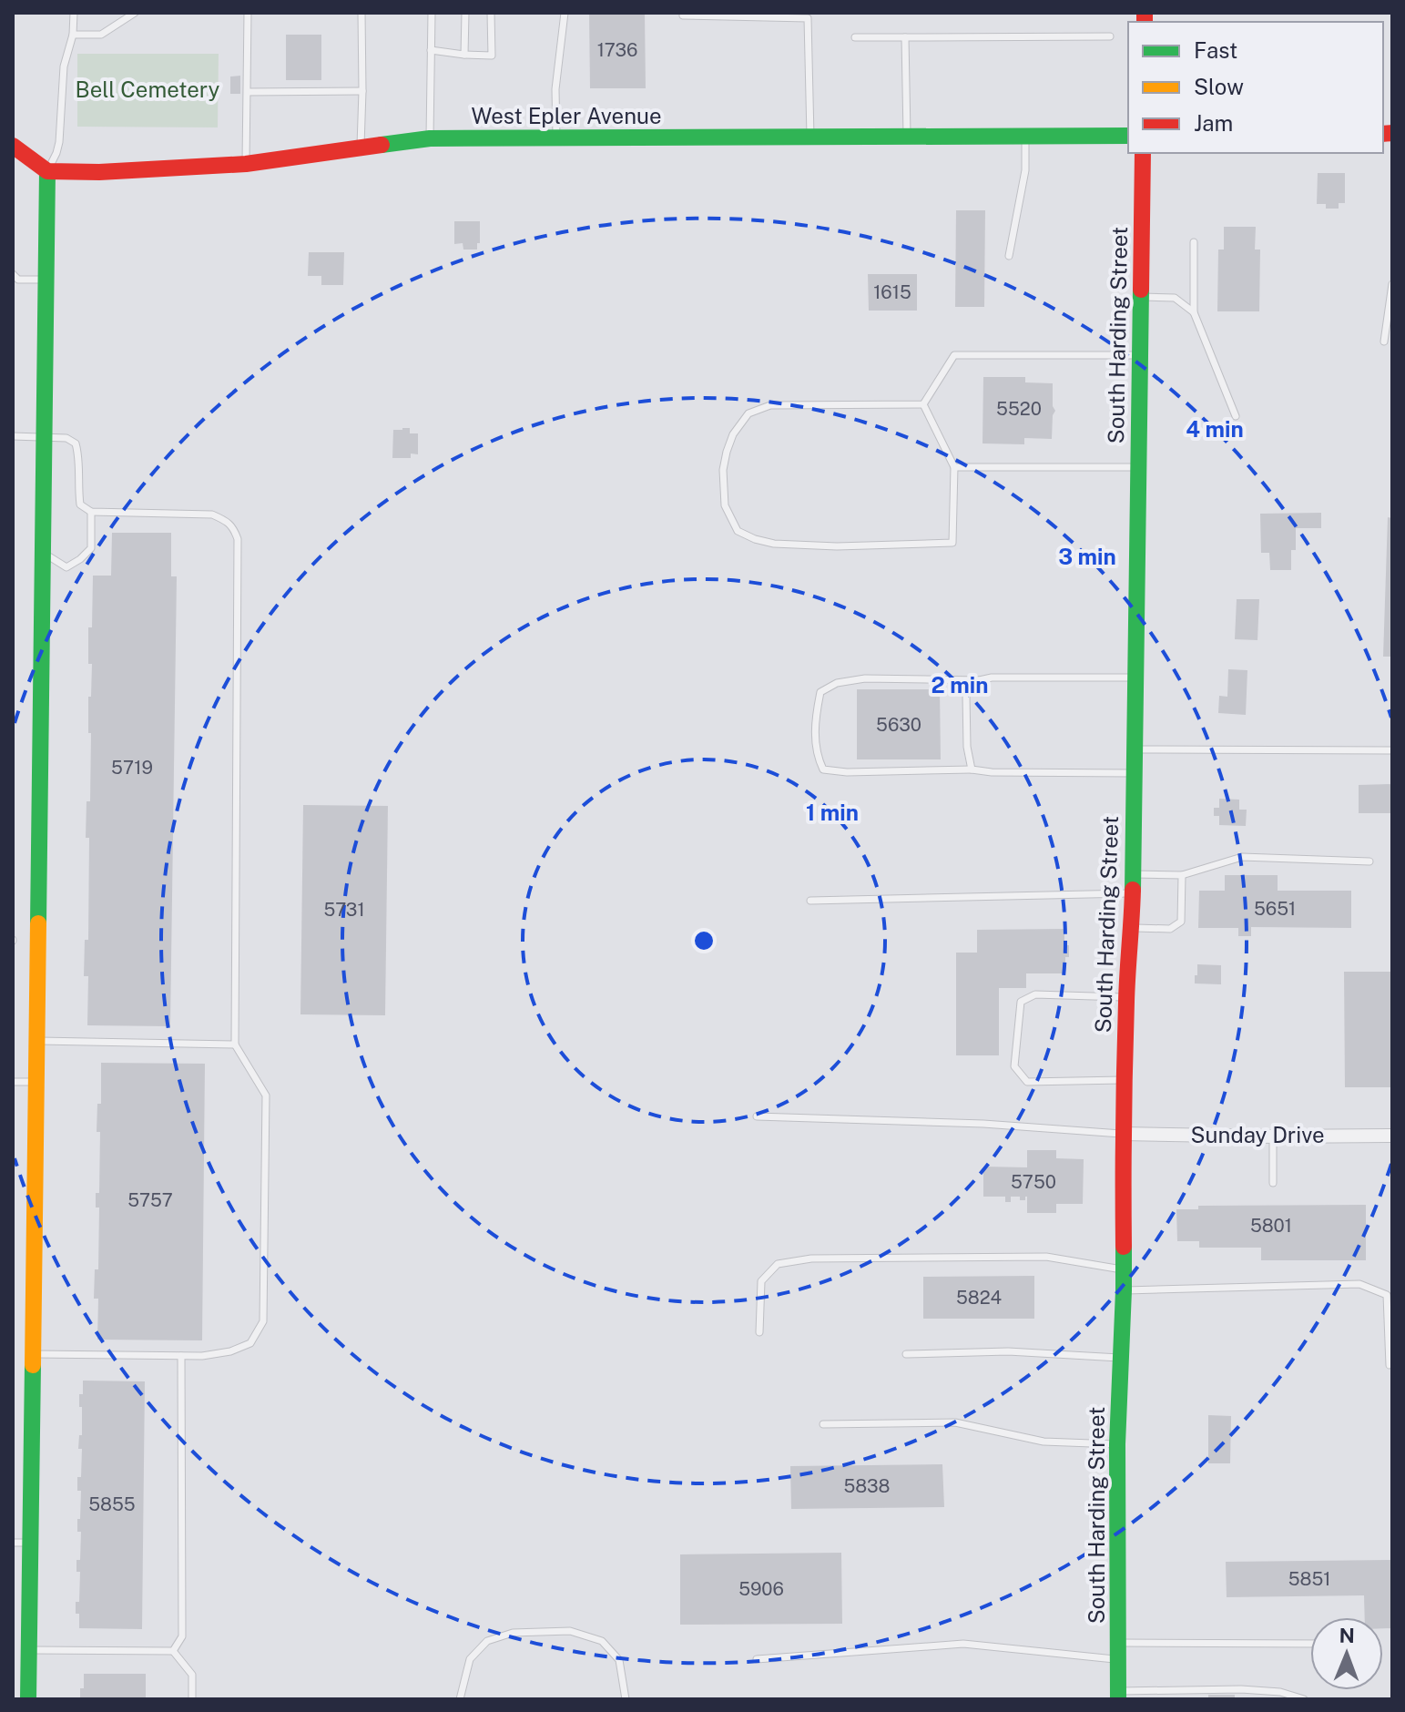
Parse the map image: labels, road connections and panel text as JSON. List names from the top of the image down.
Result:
{
  "streets": {
    "street": ["West Epler Avenue", "South Harding Street", "Sunday Drive"]
  },
  "crossings": [
    ["South Harding Street", "Sunday Drive"]
  ],
  "parks": ["Bell Cemetery"],
  "house_numbers": [
    "1736",
    "1615",
    "5520",
    "5630",
    "5719",
    "5651",
    "5731",
    "5750",
    "5757",
    "5801",
    "5824",
    "5838",
    "5855",
    "5851",
    "5906"
  ],
  "legend": ["Fast", "Slow", "Jam"],
  "north": "top",
  "rings": [
    "4 min",
    "3 min",
    "2 min",
    "1 min"
  ]
}
